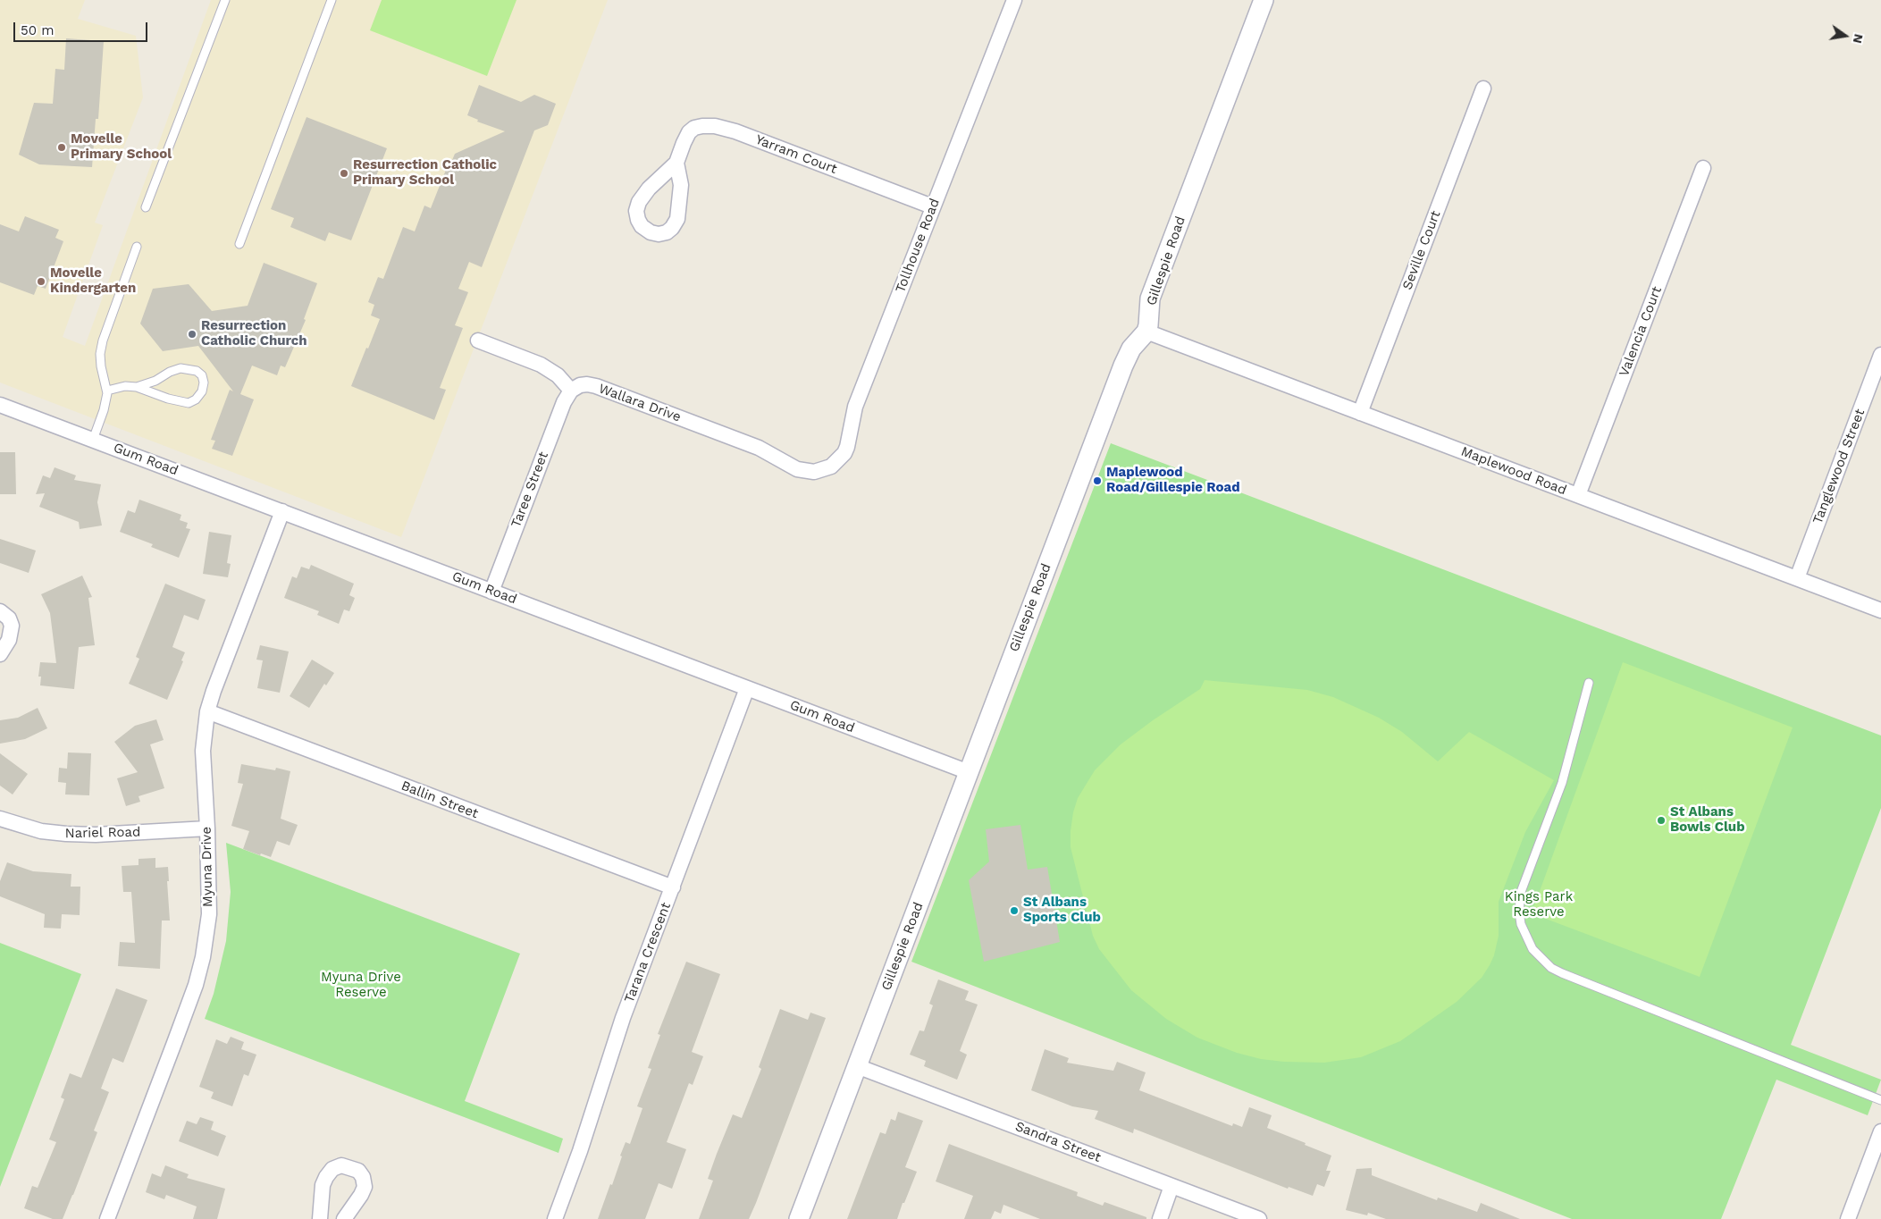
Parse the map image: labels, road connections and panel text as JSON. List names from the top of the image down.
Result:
{
  "streets": {
    "street": [
      "Yarram Court",
      "Tollhouse Road",
      "Seville Court",
      "Gillespie Road",
      "Valencia Court",
      "Wallara Drive",
      "Gum Road",
      "Tanglewood Street",
      "Maplewood Road",
      "Taree Street",
      "Ballin Street",
      "Nariel Road",
      "Myuna Drive",
      "Tarana Crescent",
      "Sandra Street"
    ]
  },
  "crossings": [
    ["Yarram Court", "Tollhouse Road"],
    ["Tollhouse Road", "Wallara Drive"],
    ["Seville Court", "Maplewood Road"],
    ["Gillespie Road", "Gum Road"],
    ["Gillespie Road", "Maplewood Road"],
    ["Gillespie Road", "Sandra Street"],
    ["Valencia Court", "Maplewood Road"],
    ["Wallara Drive", "Taree Street"],
    ["Gum Road", "Taree Street"],
    ["Gum Road", "Myuna Drive"],
    ["Gum Road", "Tarana Crescent"],
    ["Tanglewood Street", "Maplewood Road"],
    ["Ballin Street", "Myuna Drive"],
    ["Ballin Street", "Tarana Crescent"],
    ["Nariel Road", "Myuna Drive"]
  ],
  "parks": ["Kings Park Reserve", "Myuna Drive Reserve"],
  "places": [
    "Movelle Primary School",
    "Resurrection Catholic Primary School",
    "Movelle Kindergarten",
    "Resurrection Catholic Church",
    "Maplewood Road/Gillespie Road",
    "St Albans Bowls Club",
    "St Albans Sports Club"
  ],
  "scale_bar": "50 m",
  "north": "right"
}
